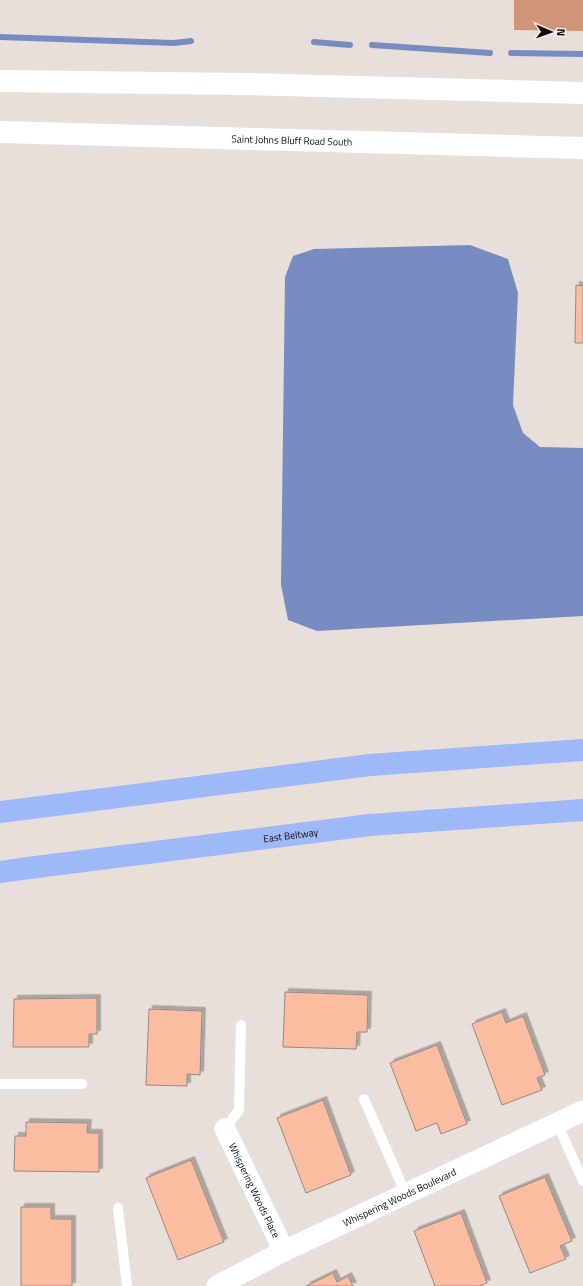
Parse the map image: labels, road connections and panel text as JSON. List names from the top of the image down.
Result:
{
  "streets": {
    "highway": ["East Beltway"],
    "main road": ["Saint Johns Bluff Road South"],
    "street": ["Whispering Woods Place", "Whispering Woods Boulevard"]
  },
  "crossings": [
    ["Whispering Woods Place", "Whispering Woods Boulevard"]
  ],
  "north": "right"
}
